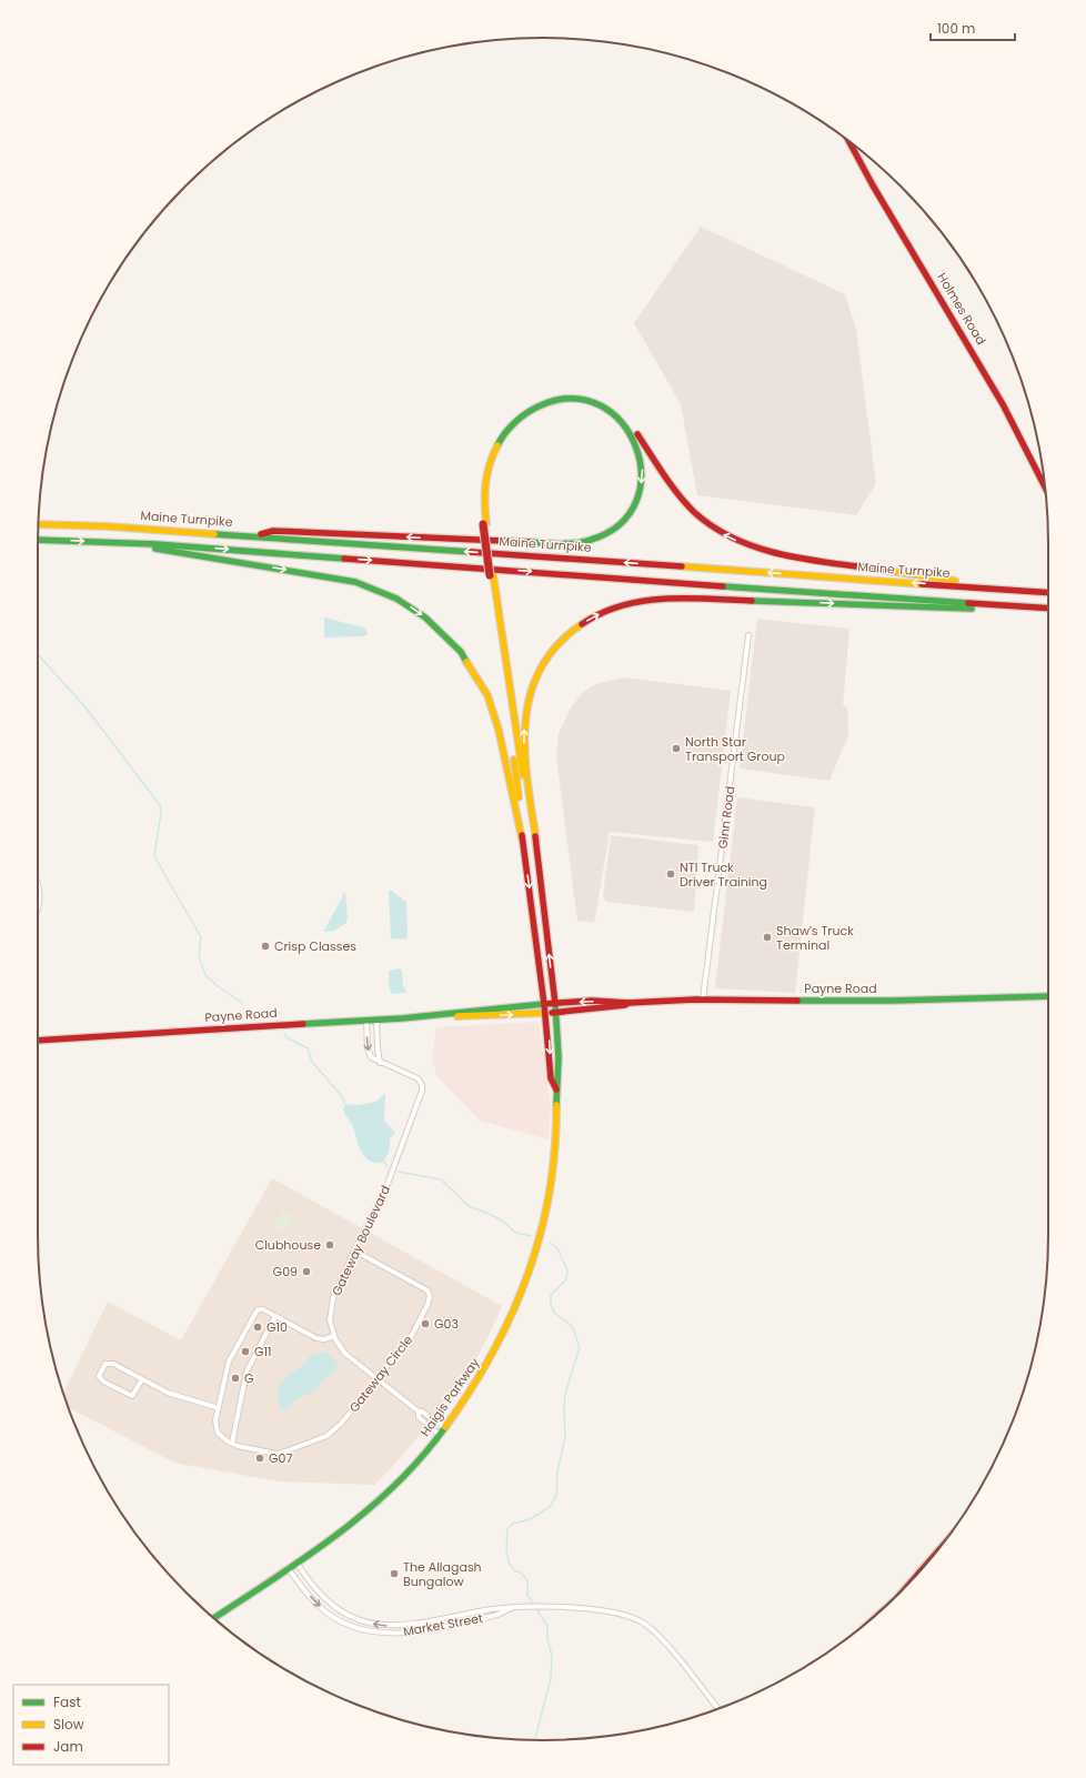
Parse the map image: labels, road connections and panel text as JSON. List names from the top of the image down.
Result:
{
  "streets": {
    "main road": [
      "Holmes Road",
      "Maine Turnpike",
      "Payne Road",
      "Haigis Parkway"
    ],
    "street": [
      "Ginn Road",
      "Gateway Boulevard",
      "Gateway Circle",
      "Market Street"
    ]
  },
  "crossings": [
    ["Ginn Road", "Payne Road"],
    ["Payne Road", "Haigis Parkway"],
    ["Gateway Boulevard", "Gateway Circle"],
    ["Gateway Boulevard", "Haigis Parkway"],
    ["Haigis Parkway", "Market Street"]
  ],
  "places": [
    "North Star Transport Group",
    "NTI Truck Driver Training",
    "Shaw's Truck Terminal",
    "Crisp Classes",
    "Clubhouse",
    "G09",
    "G03",
    "G10",
    "G11",
    "G",
    "G07",
    "The Allagash Bungalow"
  ],
  "legend": ["Fast", "Slow", "Jam"],
  "scale_bar": "100 m"
}
